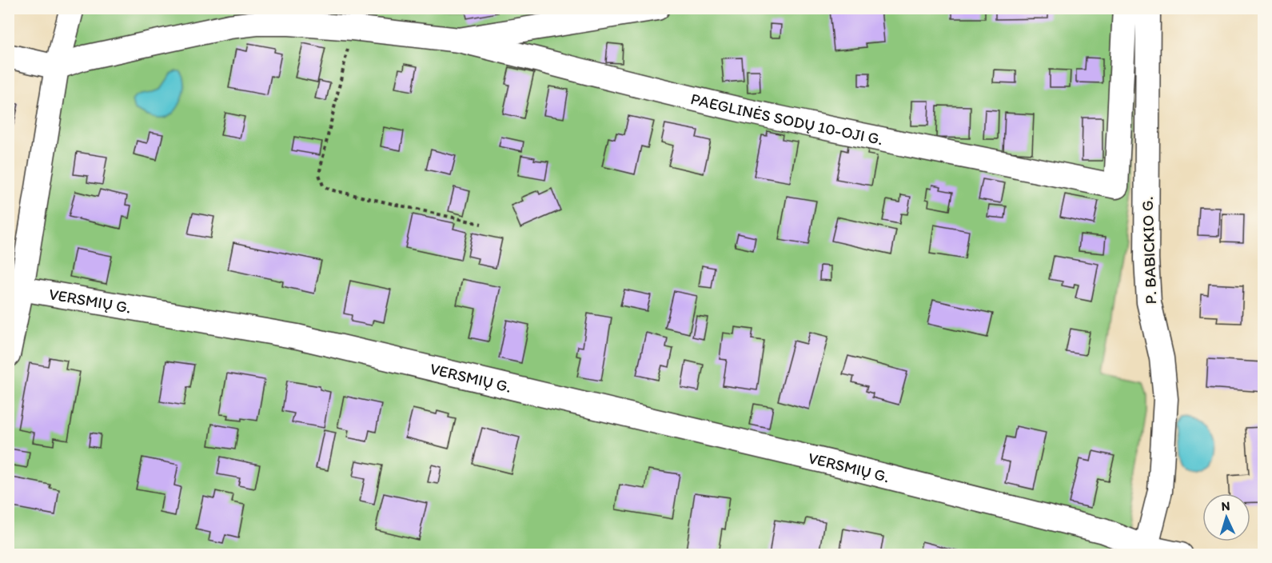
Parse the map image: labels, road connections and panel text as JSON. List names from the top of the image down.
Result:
{
  "streets": {
    "street": ["PAEGLINĖS SODŲ 10-OJI G.", "P. BABICKIO G.", "VERSMIŲ G."]
  },
  "crossings": [
    ["P. BABICKIO G.", "VERSMIŲ G."]
  ],
  "north": "top"
}
